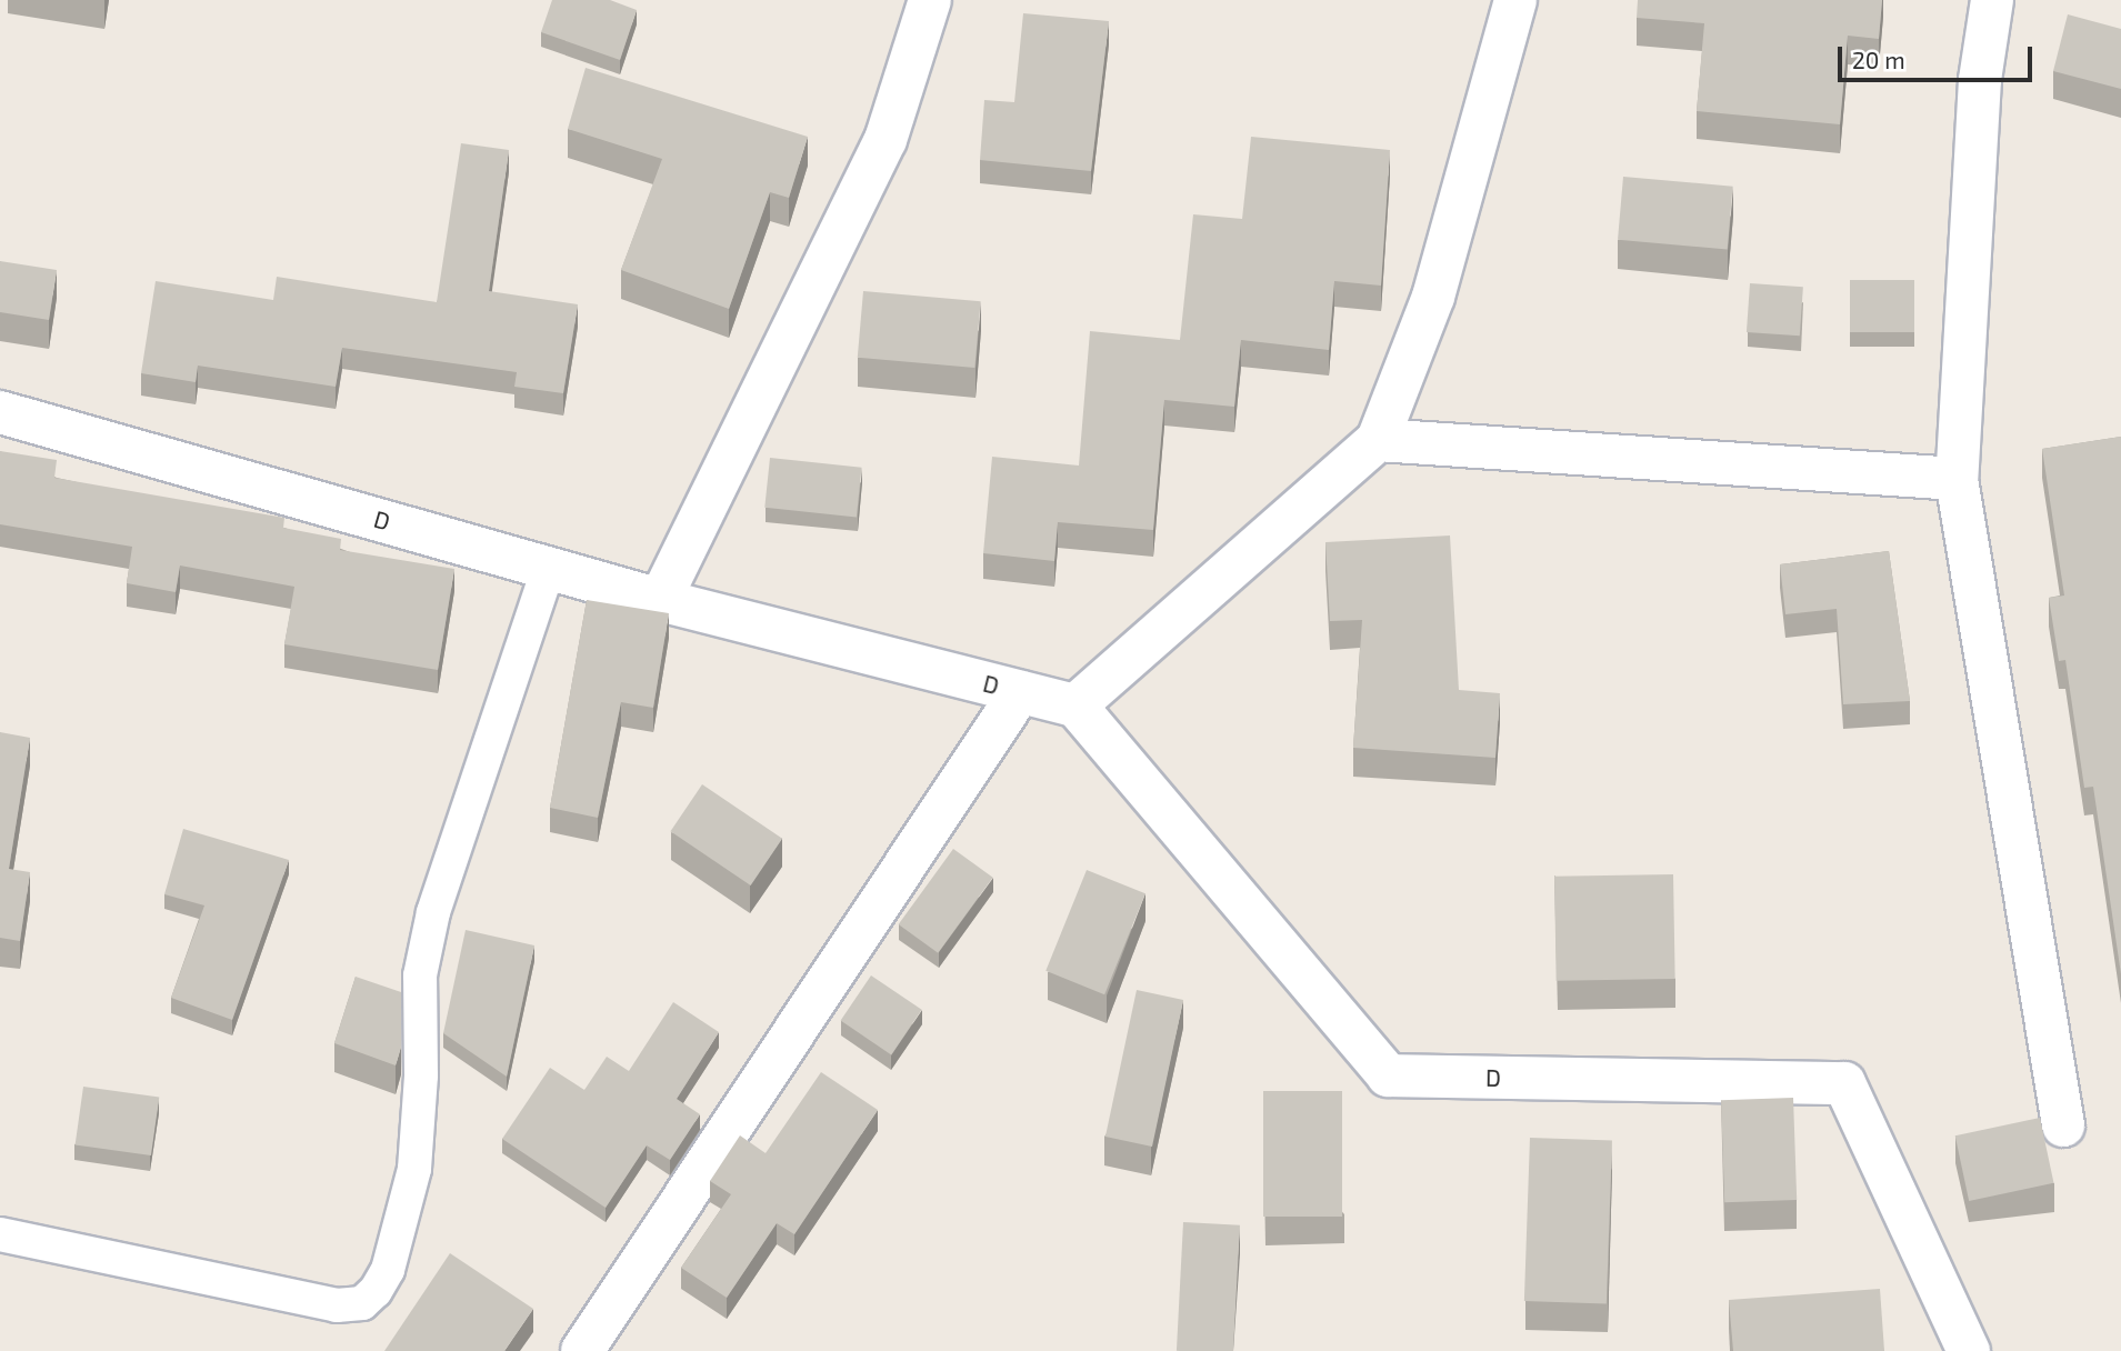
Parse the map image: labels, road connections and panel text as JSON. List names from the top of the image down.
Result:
{
  "streets": {
    "street": ["D"]
  },
  "scale_bar": "20 m"
}
